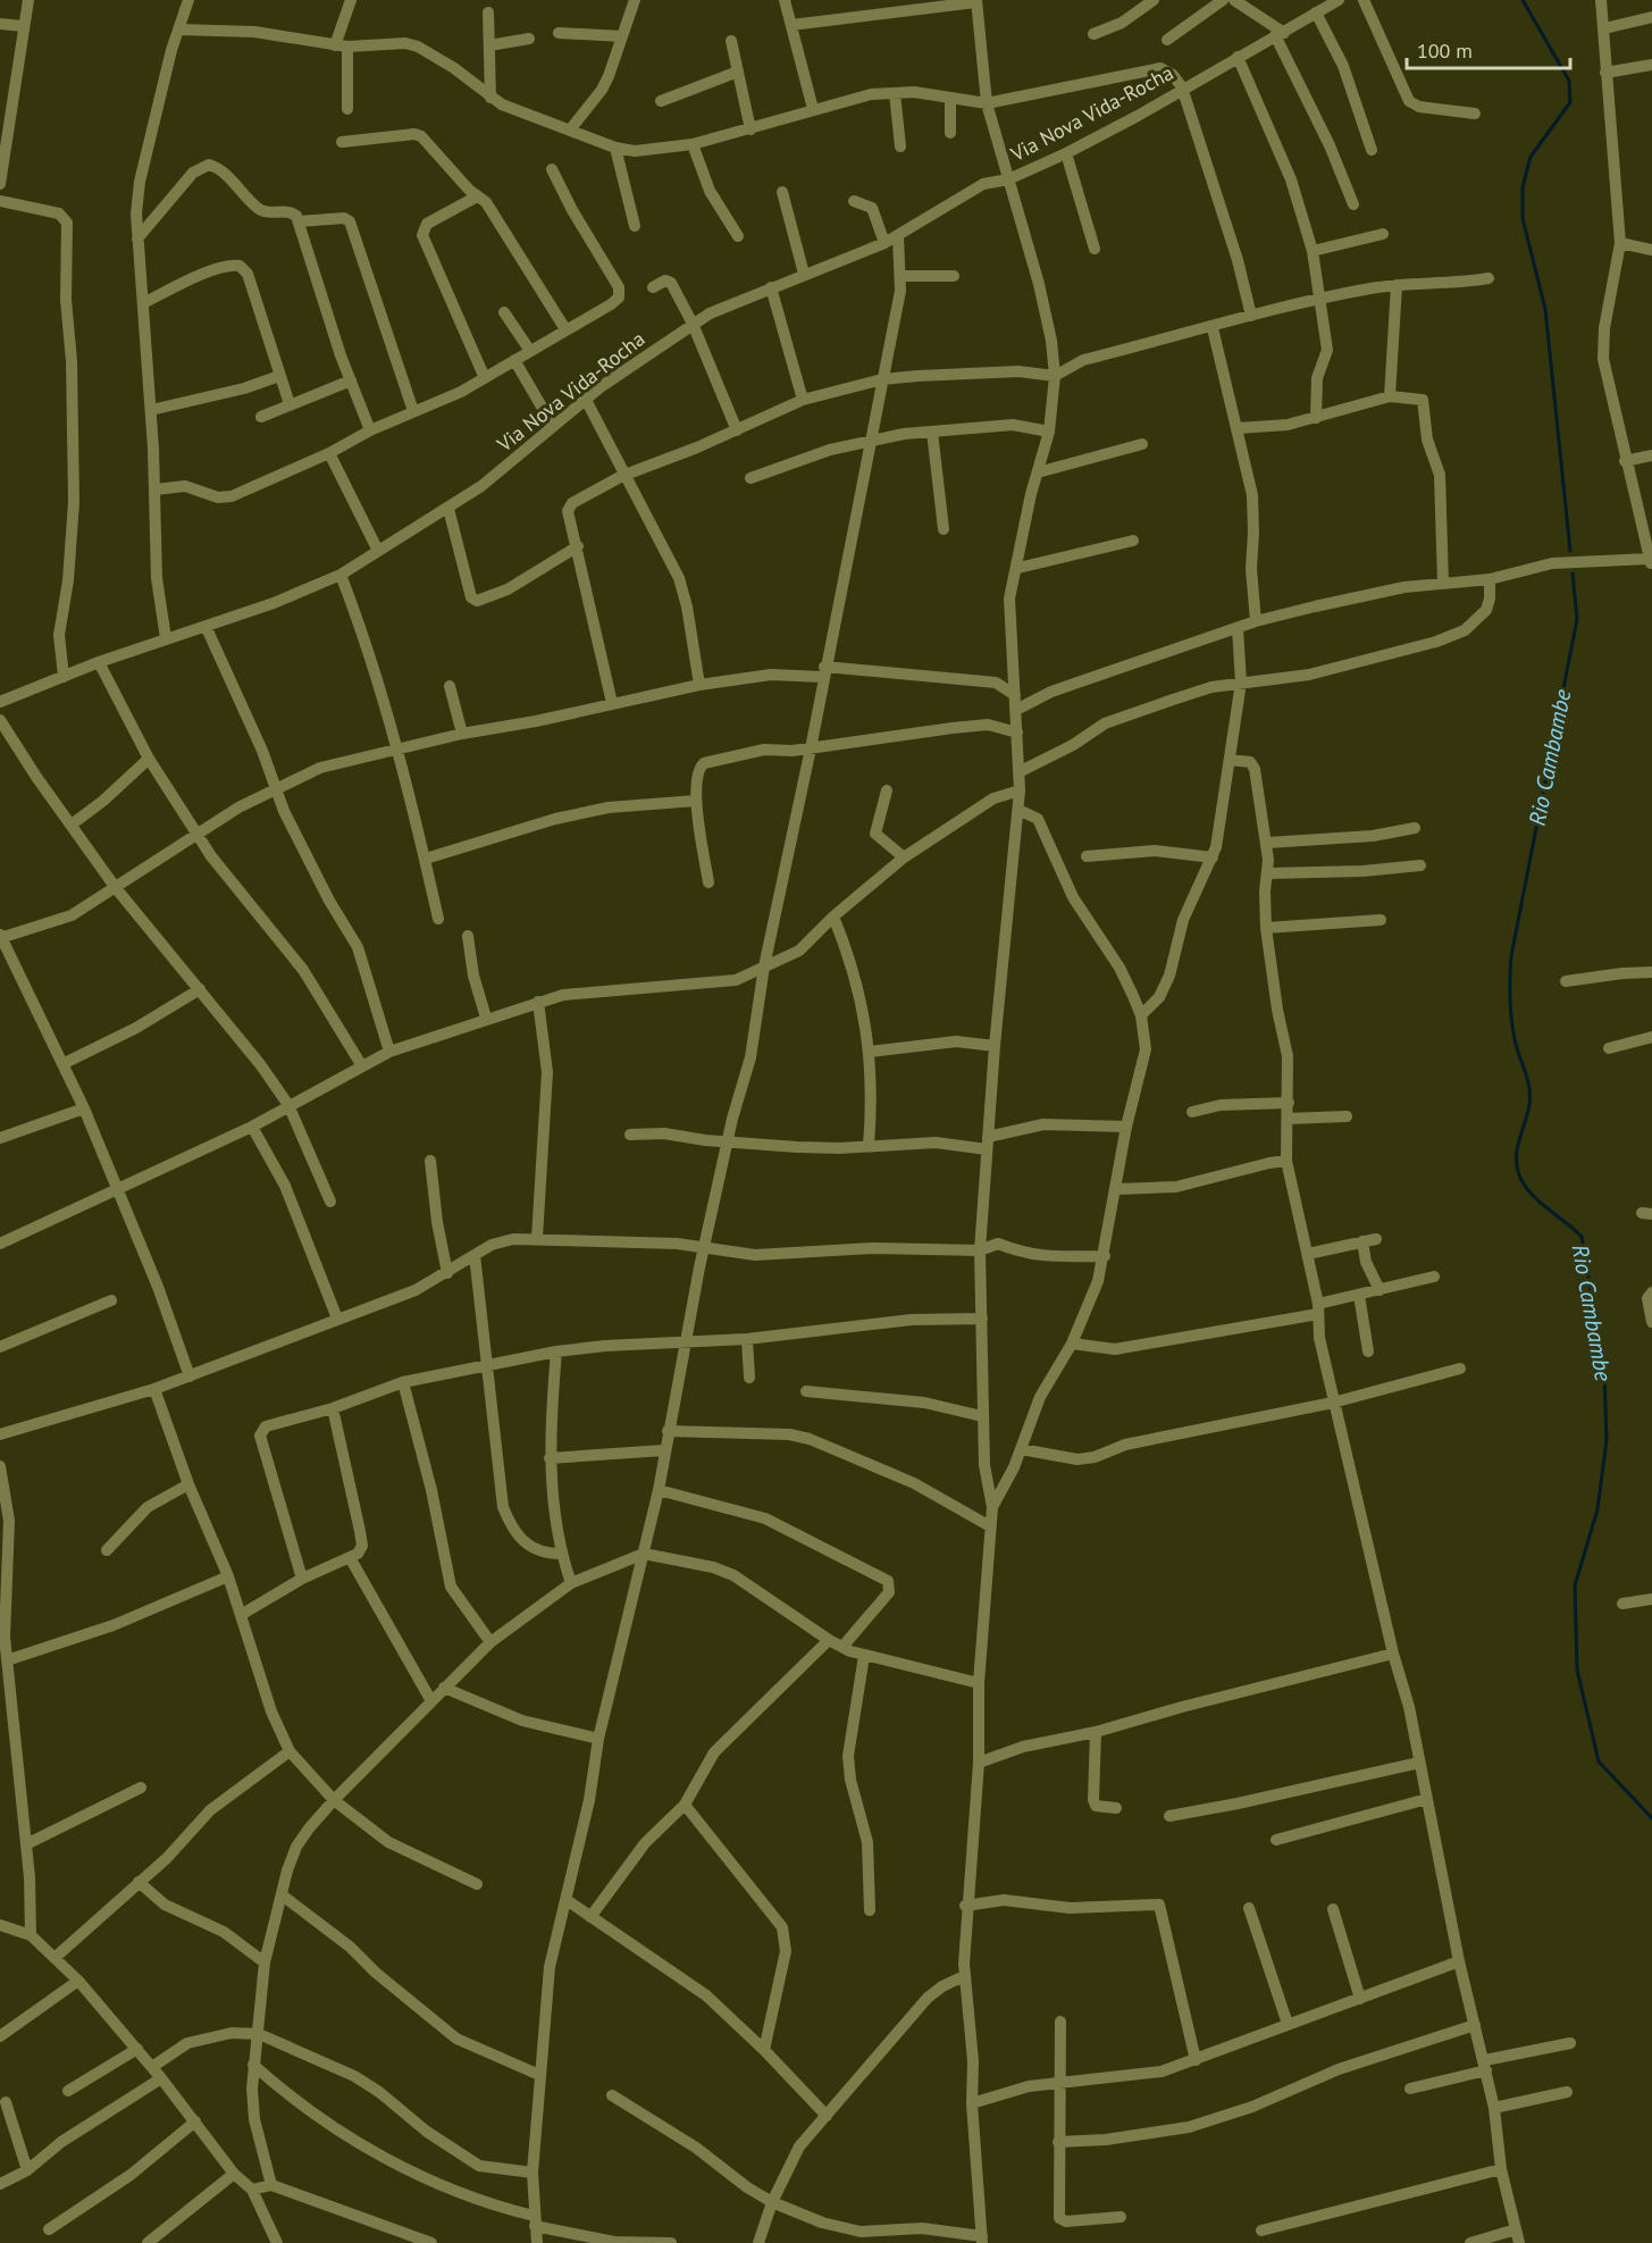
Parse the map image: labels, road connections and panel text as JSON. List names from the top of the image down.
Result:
{
  "streets": {
    "street": ["Via Nova Vida-Rocha"]
  },
  "water": ["Rio Cambambe"],
  "scale_bar": "100 m"
}
